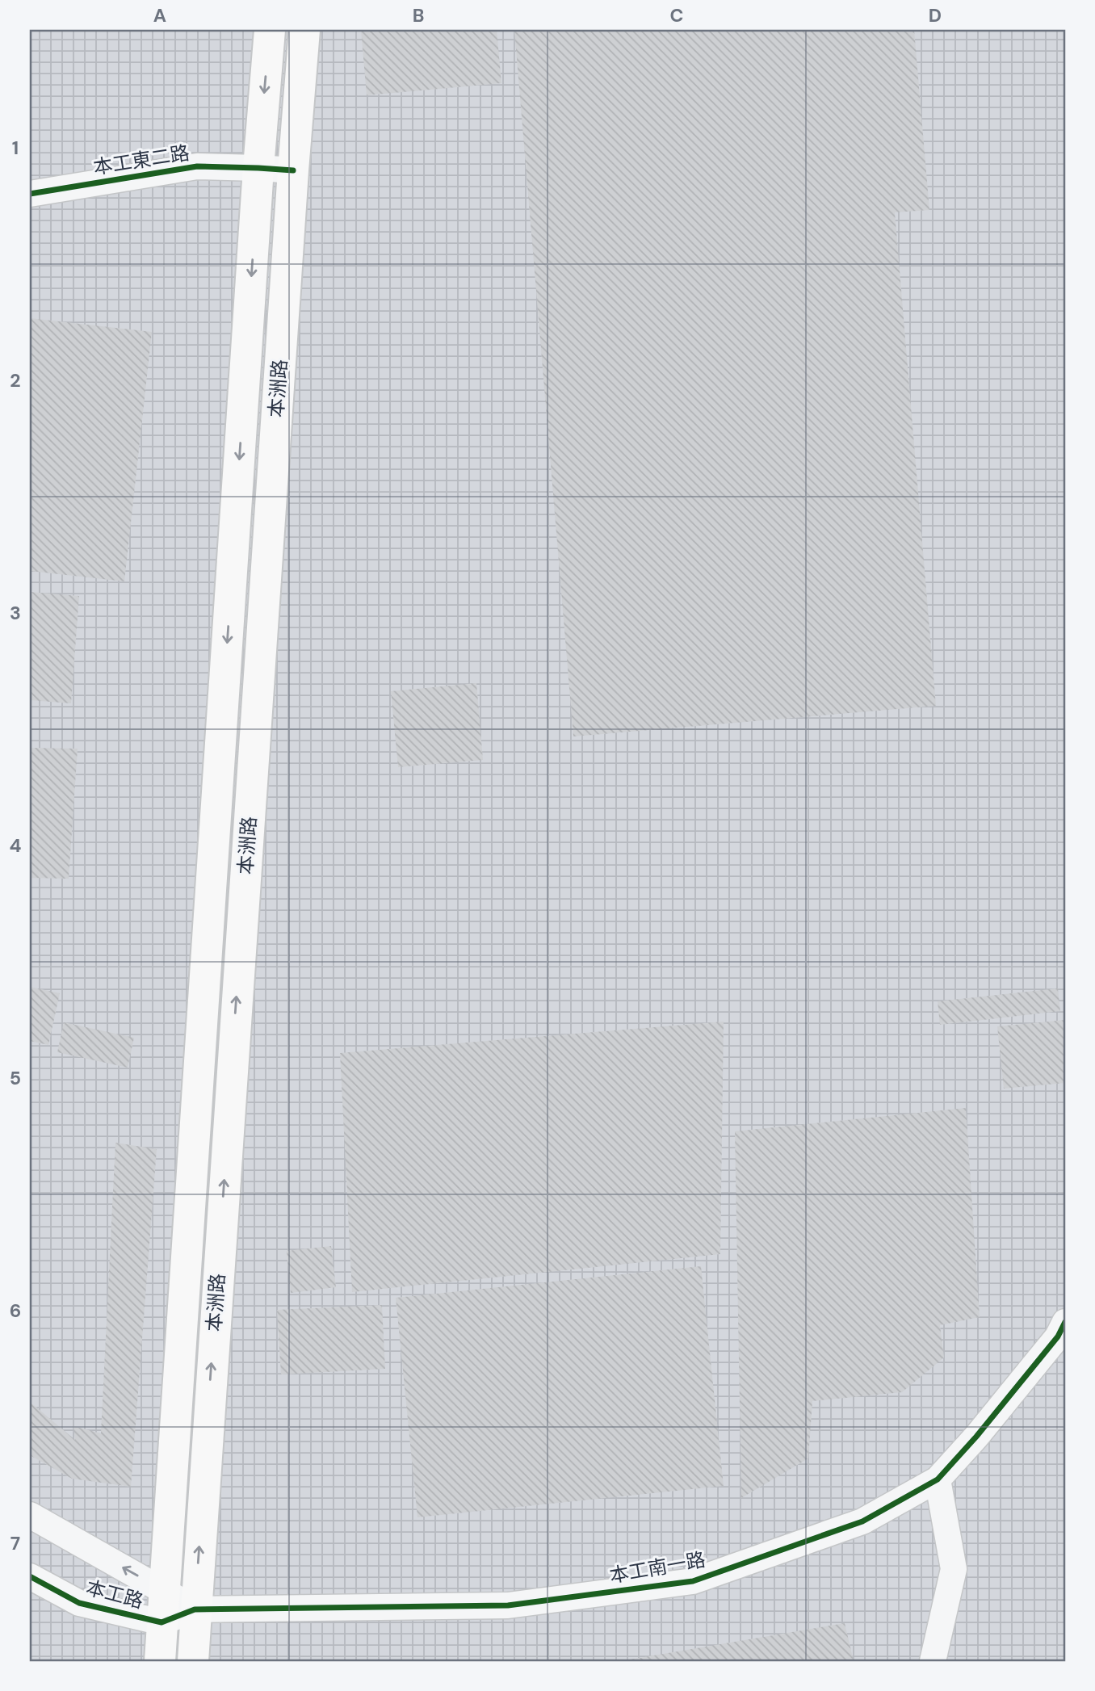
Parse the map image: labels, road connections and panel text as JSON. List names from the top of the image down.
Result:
{
  "streets": {
    "main road": ["本洲路"],
    "street": ["本工東二路", "本工南一路", "本工路"]
  },
  "crossings": [
    ["本工東二路", "本洲路"],
    ["本洲路", "本工南一路"],
    ["本洲路", "本工路"],
    ["本工南一路", "本工路"]
  ],
  "grid": {
    "columns": [
      "A",
      "B",
      "C",
      "D"
    ],
    "rows": [
      "1",
      "2",
      "3",
      "4",
      "5",
      "6",
      "7"
    ]
  }
}
